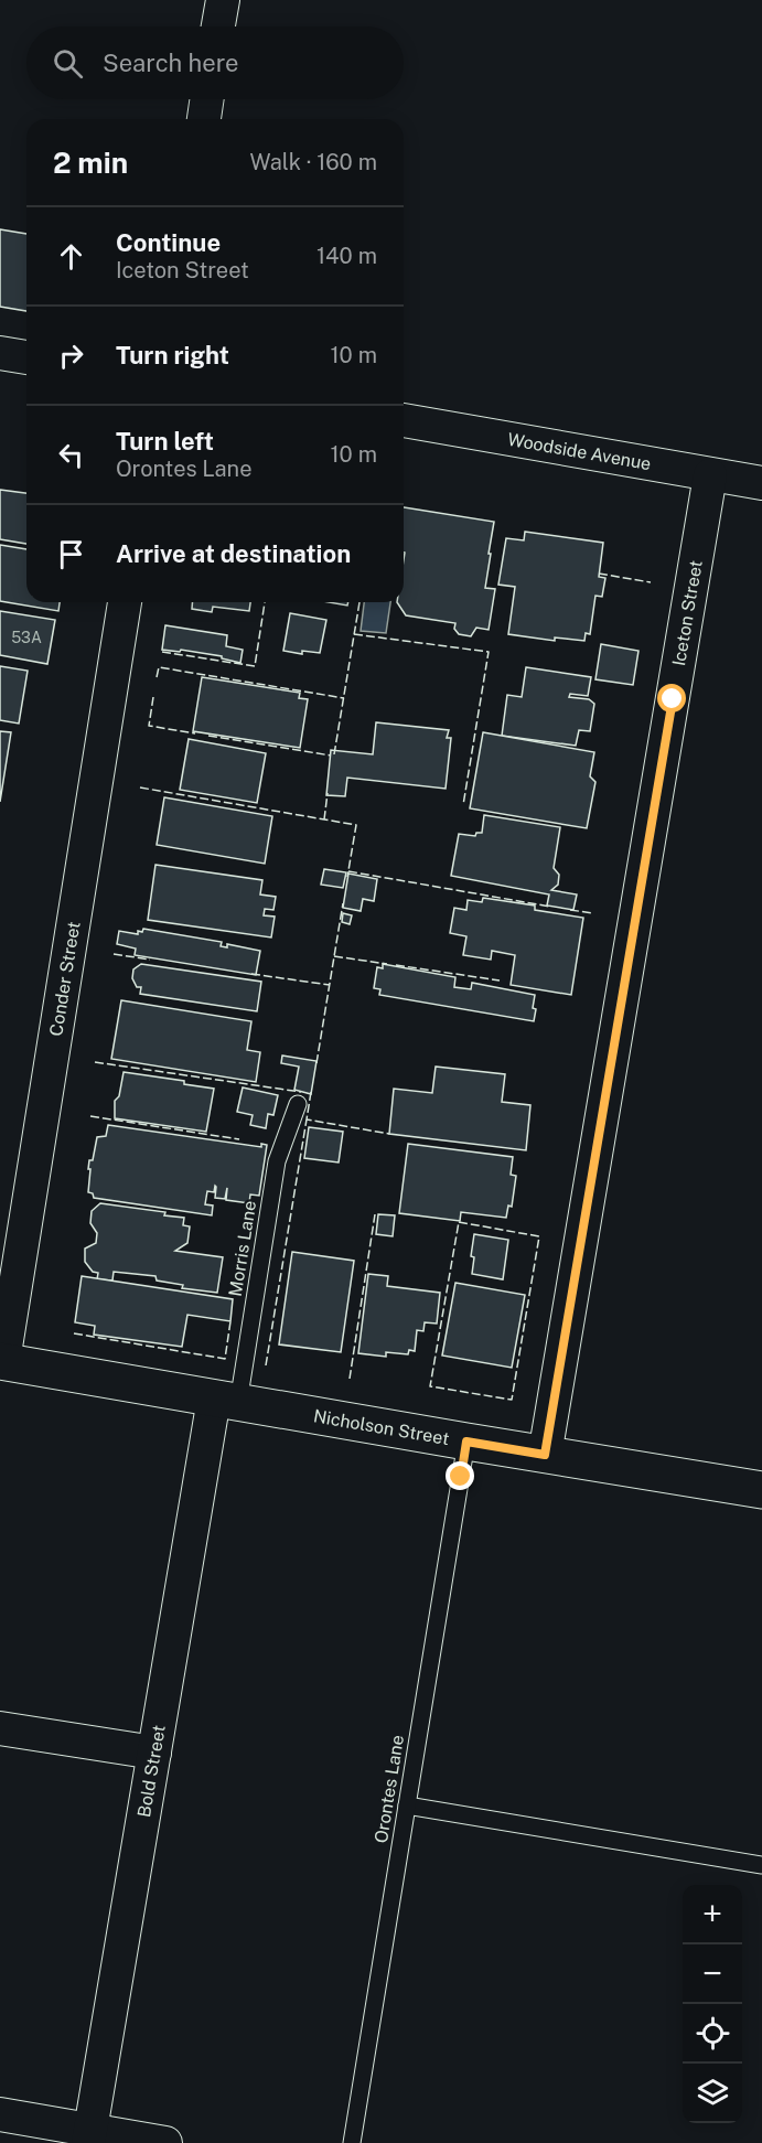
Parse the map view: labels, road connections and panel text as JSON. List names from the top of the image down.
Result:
{
  "streets": {
    "street": [
      "Woodside Avenue",
      "Iceton Street",
      "Conder Street",
      "Nicholson Street",
      "Bold Street"
    ],
    "lane": ["Morris Lane", "Orontes Lane"]
  },
  "crossings": [
    ["Woodside Avenue", "Iceton Street"],
    ["Iceton Street", "Nicholson Street"],
    ["Conder Street", "Nicholson Street"],
    ["Morris Lane", "Nicholson Street"],
    ["Morris Lane", "Bold Street"],
    ["Nicholson Street", "Bold Street"],
    ["Nicholson Street", "Orontes Lane"]
  ],
  "house_numbers": ["53A"],
  "page": {
    "search": "Search here",
    "heading": ["2 min", "Walk · 160 m"],
    "list": [
      ["Continue", "Iceton Street", "140 m"],
      ["Turn right", "10 m"],
      ["Turn left", "Orontes Lane", "10 m"],
      "Arrive at destination"
    ],
    "map_buttons": ["+", "−"]
  }
}
